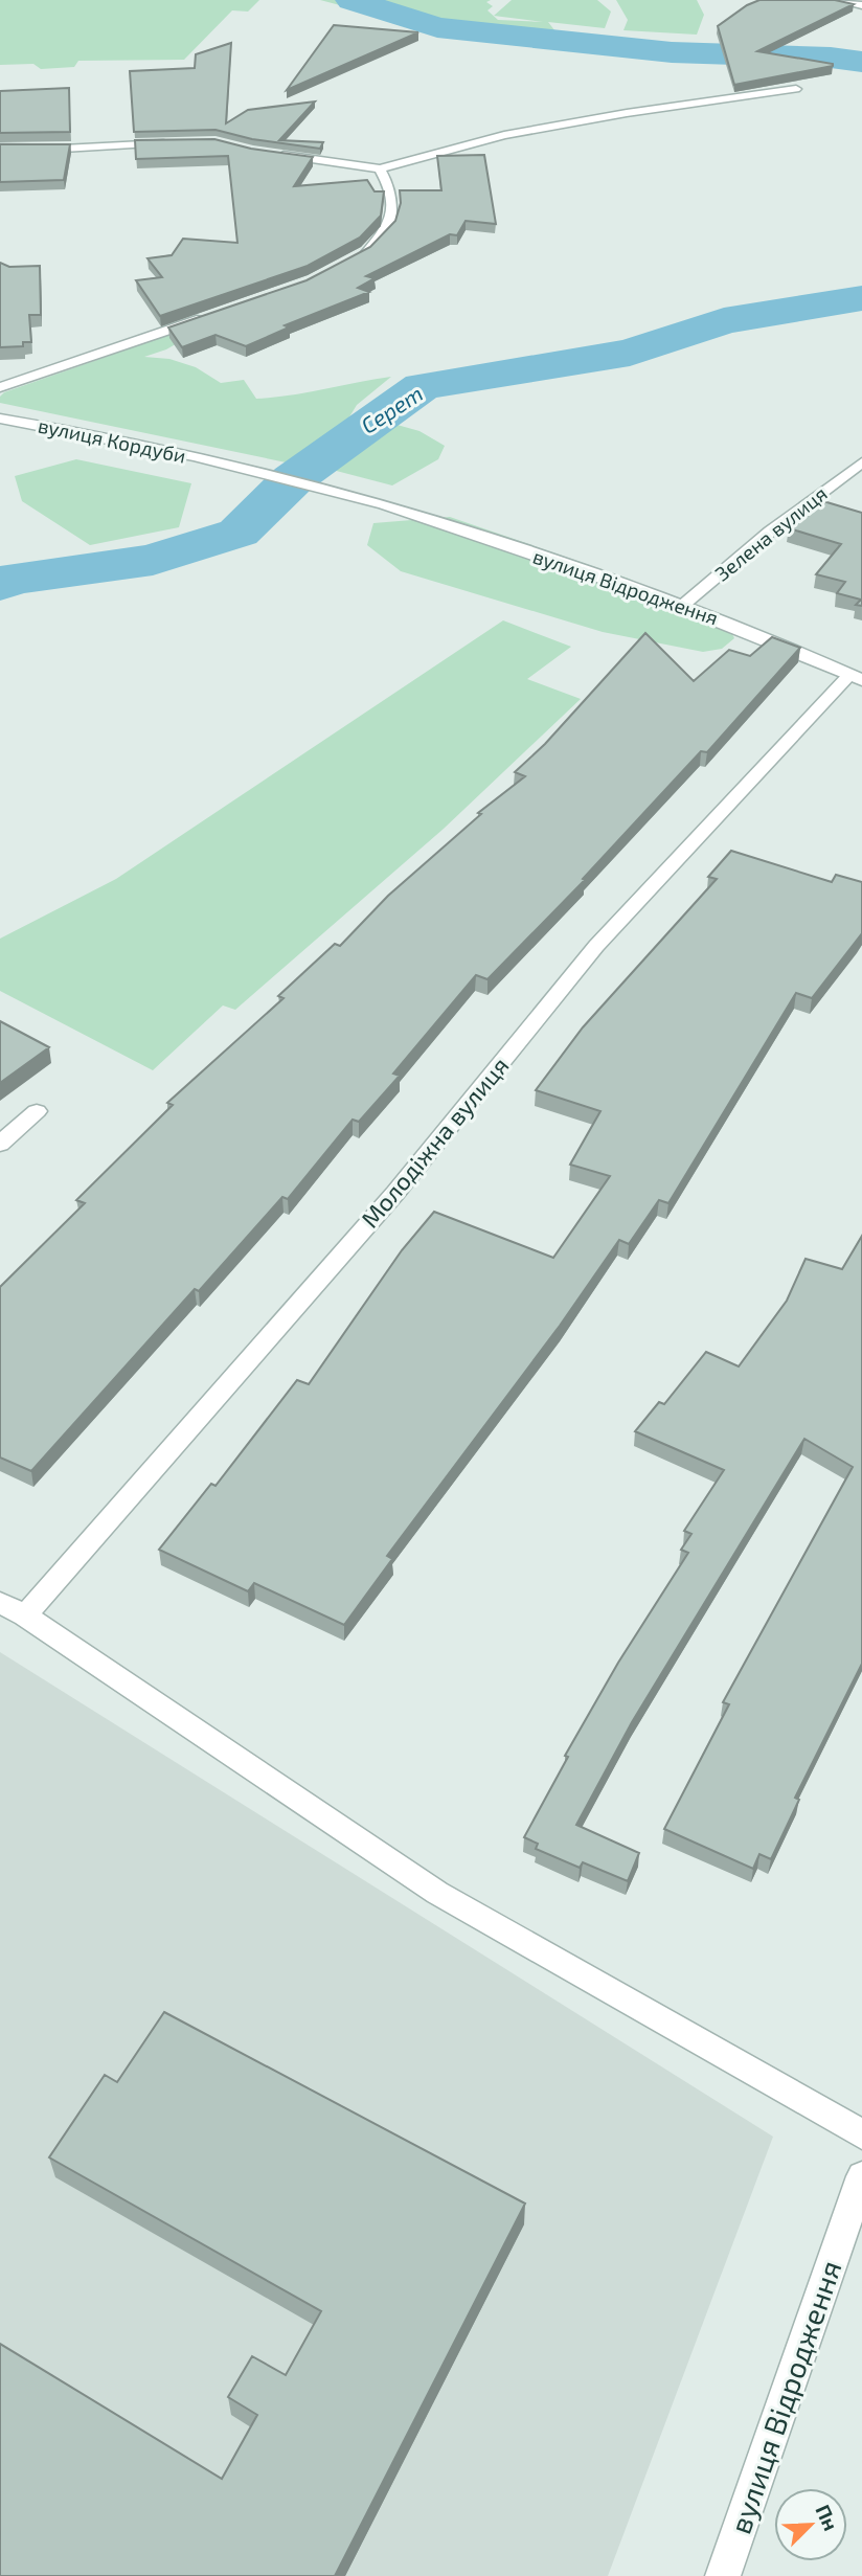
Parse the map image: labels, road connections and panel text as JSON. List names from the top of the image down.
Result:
{
  "streets": {
    "street": [
      "вулиця Кордуби",
      "Зелена вулиця",
      "вулиця Відродження",
      "Молодіжна вулиця"
    ]
  },
  "crossings": [
    ["вулиця Кордуби", "вулиця Відродження"],
    ["Зелена вулиця", "вулиця Відродження"],
    ["вулиця Відродження", "Молодіжна вулиця"]
  ],
  "water": ["Серет"],
  "north": "top right"
}
